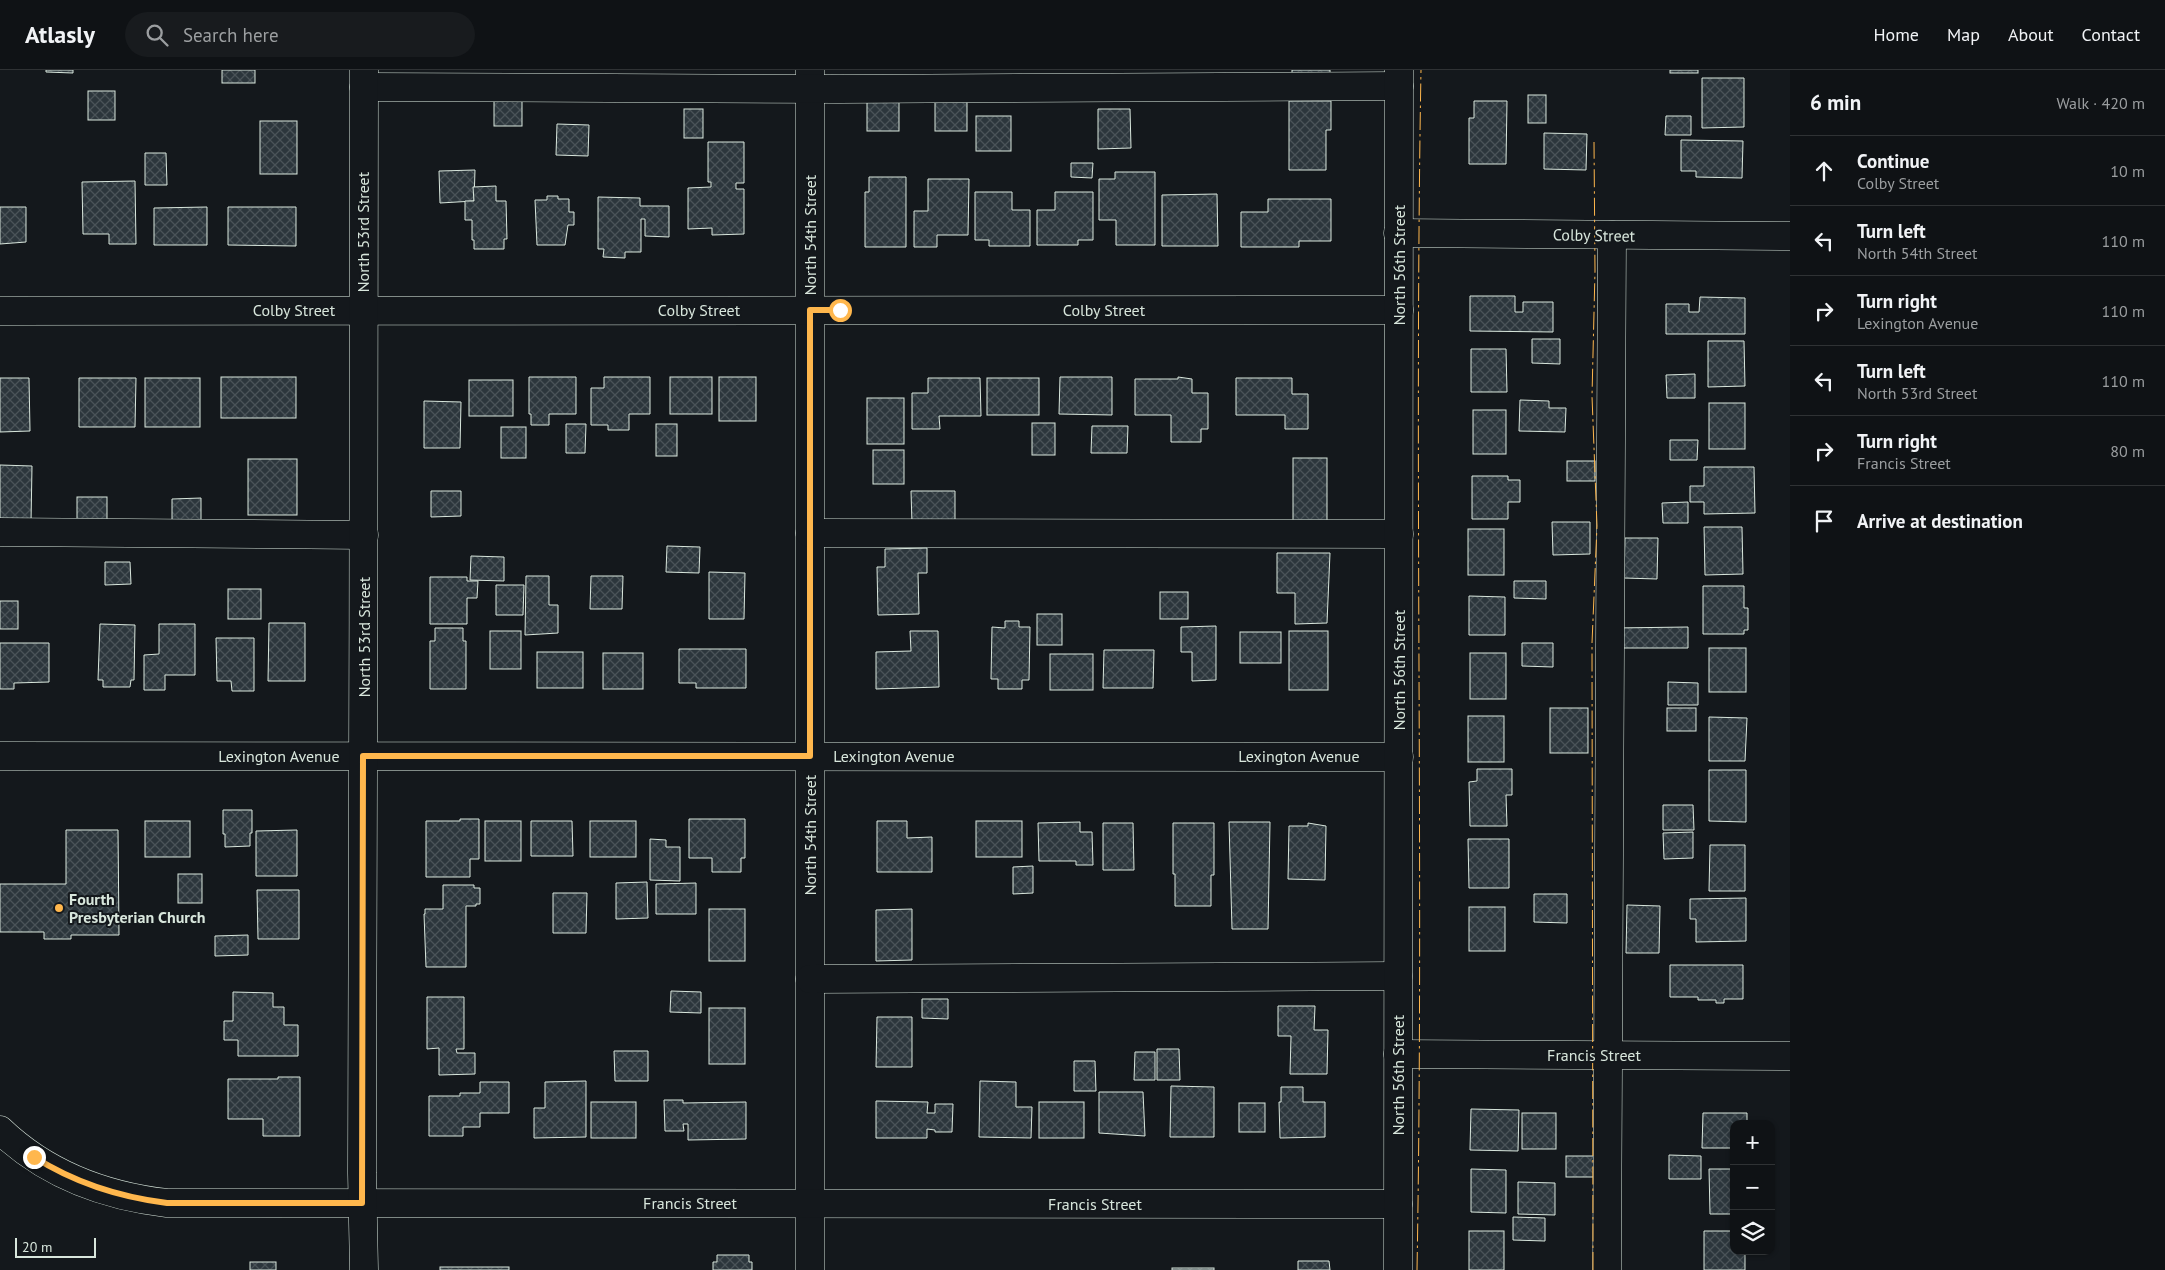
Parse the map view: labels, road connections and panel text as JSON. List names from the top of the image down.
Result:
{
  "streets": {
    "street": [
      "North 53rd Street",
      "North 54th Street",
      "Colby Street",
      "North 56th Street",
      "Lexington Avenue",
      "Francis Street"
    ]
  },
  "crossings": [
    ["North 53rd Street", "Colby Street"],
    ["North 53rd Street", "Lexington Avenue"],
    ["North 53rd Street", "Francis Street"],
    ["North 54th Street", "Colby Street"],
    ["North 54th Street", "Lexington Avenue"],
    ["North 54th Street", "Francis Street"],
    ["Colby Street", "North 56th Street"],
    ["North 56th Street", "Lexington Avenue"],
    ["North 56th Street", "Francis Street"]
  ],
  "places": ["Fourth Presbyterian Church"],
  "scale_bar": "20 m",
  "page": {
    "header": "Atlasly",
    "search": "Search here",
    "nav": [
      "Home",
      "Map",
      "About",
      "Contact"
    ],
    "heading": ["6 min", "Walk · 420 m"],
    "list": [
      ["Continue", "Colby Street", "10 m"],
      ["Turn left", "North 54th Street", "110 m"],
      ["Turn right", "Lexington Avenue", "110 m"],
      ["Turn left", "North 53rd Street", "110 m"],
      ["Turn right", "Francis Street", "80 m"],
      "Arrive at destination"
    ],
    "map_buttons": ["+", "−"],
    "scale": "20 m"
  }
}
